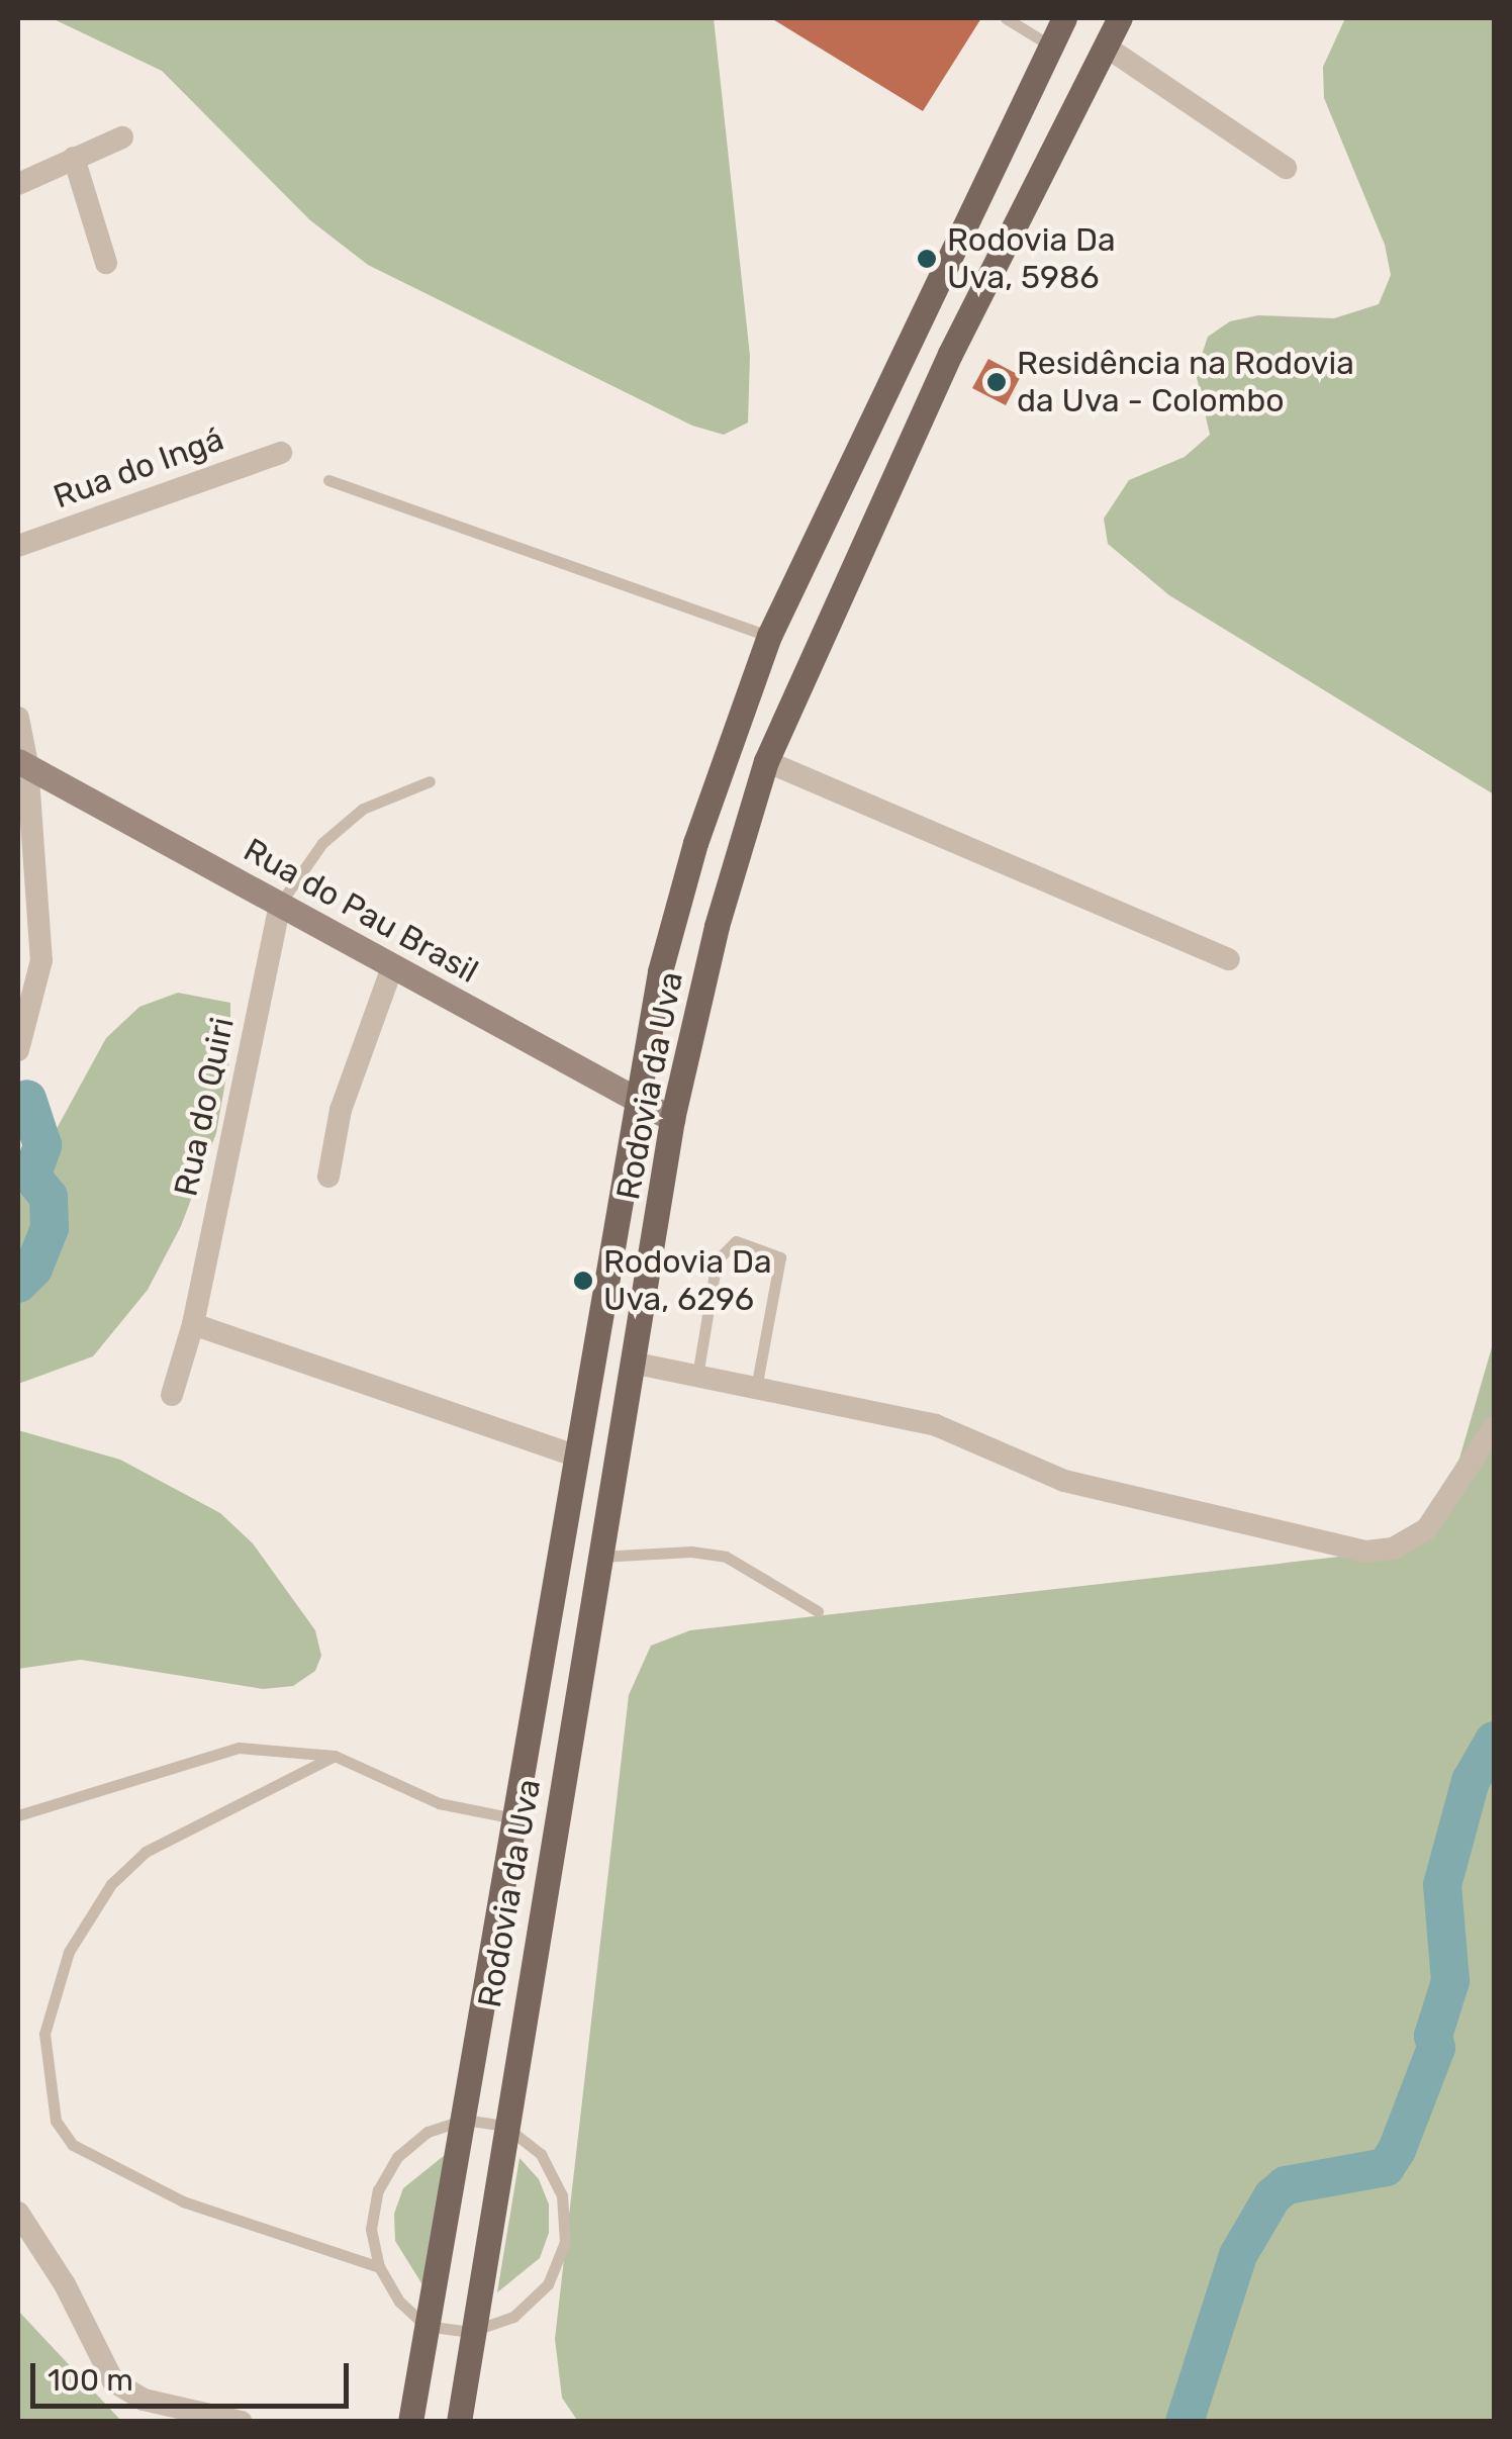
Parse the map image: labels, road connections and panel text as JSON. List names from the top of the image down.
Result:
{
  "streets": {
    "main road": ["Rodovia da Uva"],
    "street": ["Rua do Ingá", "Rua do Pau Brasil", "Rua do Quiri"]
  },
  "crossings": [
    ["Rua do Pau Brasil", "Rodovia da Uva"],
    ["Rua do Pau Brasil", "Rua do Quiri"]
  ],
  "places": ["Rodovia Da Uva, 5986", "Residência na Rodovia da Uva - Colombo", "Rodovia Da Uva, 6296"],
  "scale_bar": "100 m"
}
